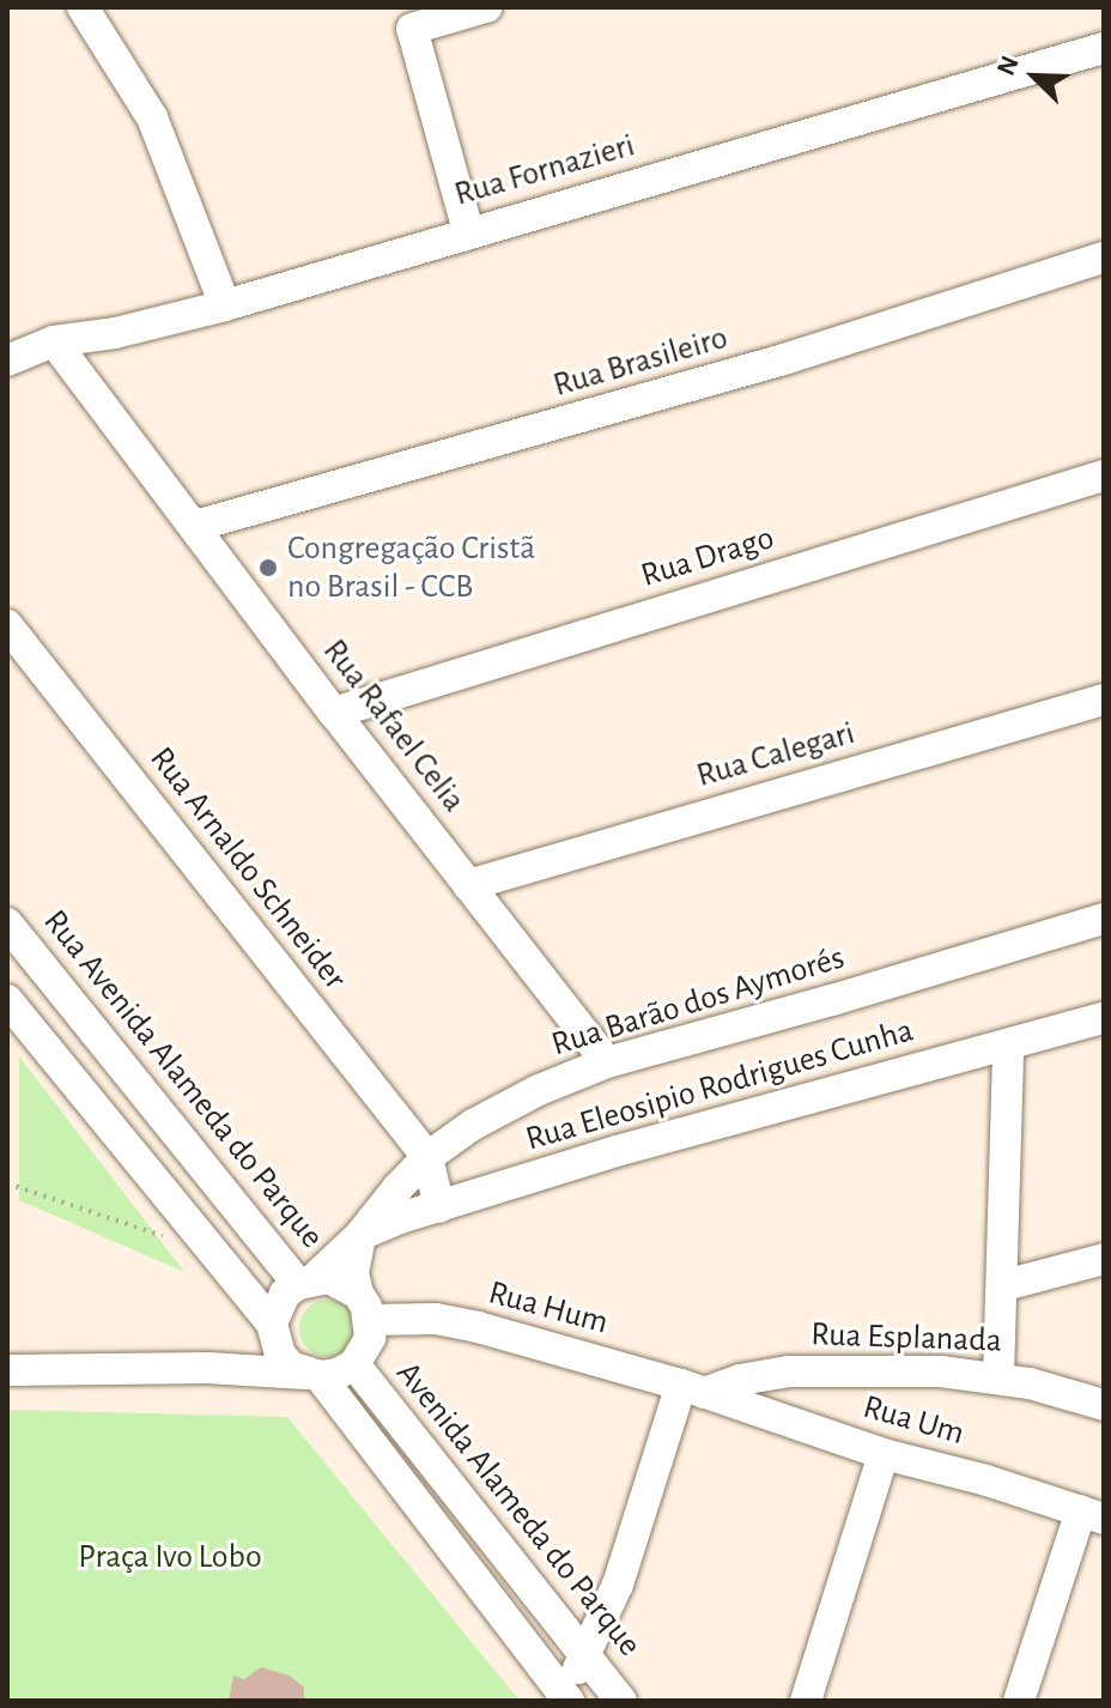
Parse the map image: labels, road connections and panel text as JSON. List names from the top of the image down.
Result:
{
  "streets": {
    "street": [
      "Rua Fornazieri",
      "Rua Brasileiro",
      "Rua Drago",
      "Rua Rafael Celia",
      "Rua Calegari",
      "Rua Arnaldo Schneider",
      "Rua Barão dos Aymorés",
      "Rua Avenida Alameda do Parque",
      "Rua Eleosipio Rodrigues Cunha",
      "Rua Hum",
      "Rua Esplanada",
      "Rua Um",
      "Avenida Alameda do Parque"
    ]
  },
  "crossings": [
    ["Rua Fornazieri", "Rua Rafael Celia"],
    ["Rua Brasileiro", "Rua Rafael Celia"],
    ["Rua Drago", "Rua Rafael Celia"],
    ["Rua Rafael Celia", "Rua Calegari"],
    ["Rua Rafael Celia", "Rua Barão dos Aymorés"],
    ["Rua Arnaldo Schneider", "Rua Barão dos Aymorés"],
    ["Rua Barão dos Aymorés", "Rua Eleosipio Rodrigues Cunha"],
    ["Rua Barão dos Aymorés", "Avenida Alameda do Parque"],
    ["Rua Avenida Alameda do Parque", "Rua Hum"],
    ["Rua Avenida Alameda do Parque", "Avenida Alameda do Parque"],
    ["Rua Eleosipio Rodrigues Cunha", "Avenida Alameda do Parque"],
    ["Rua Hum", "Rua Esplanada"],
    ["Rua Hum", "Rua Um"],
    ["Rua Hum", "Avenida Alameda do Parque"],
    ["Rua Esplanada", "Rua Um"]
  ],
  "parks": ["Praça Ivo Lobo"],
  "places": ["Congregação Cristã no Brasil - CCB"],
  "north": "top left"
}
